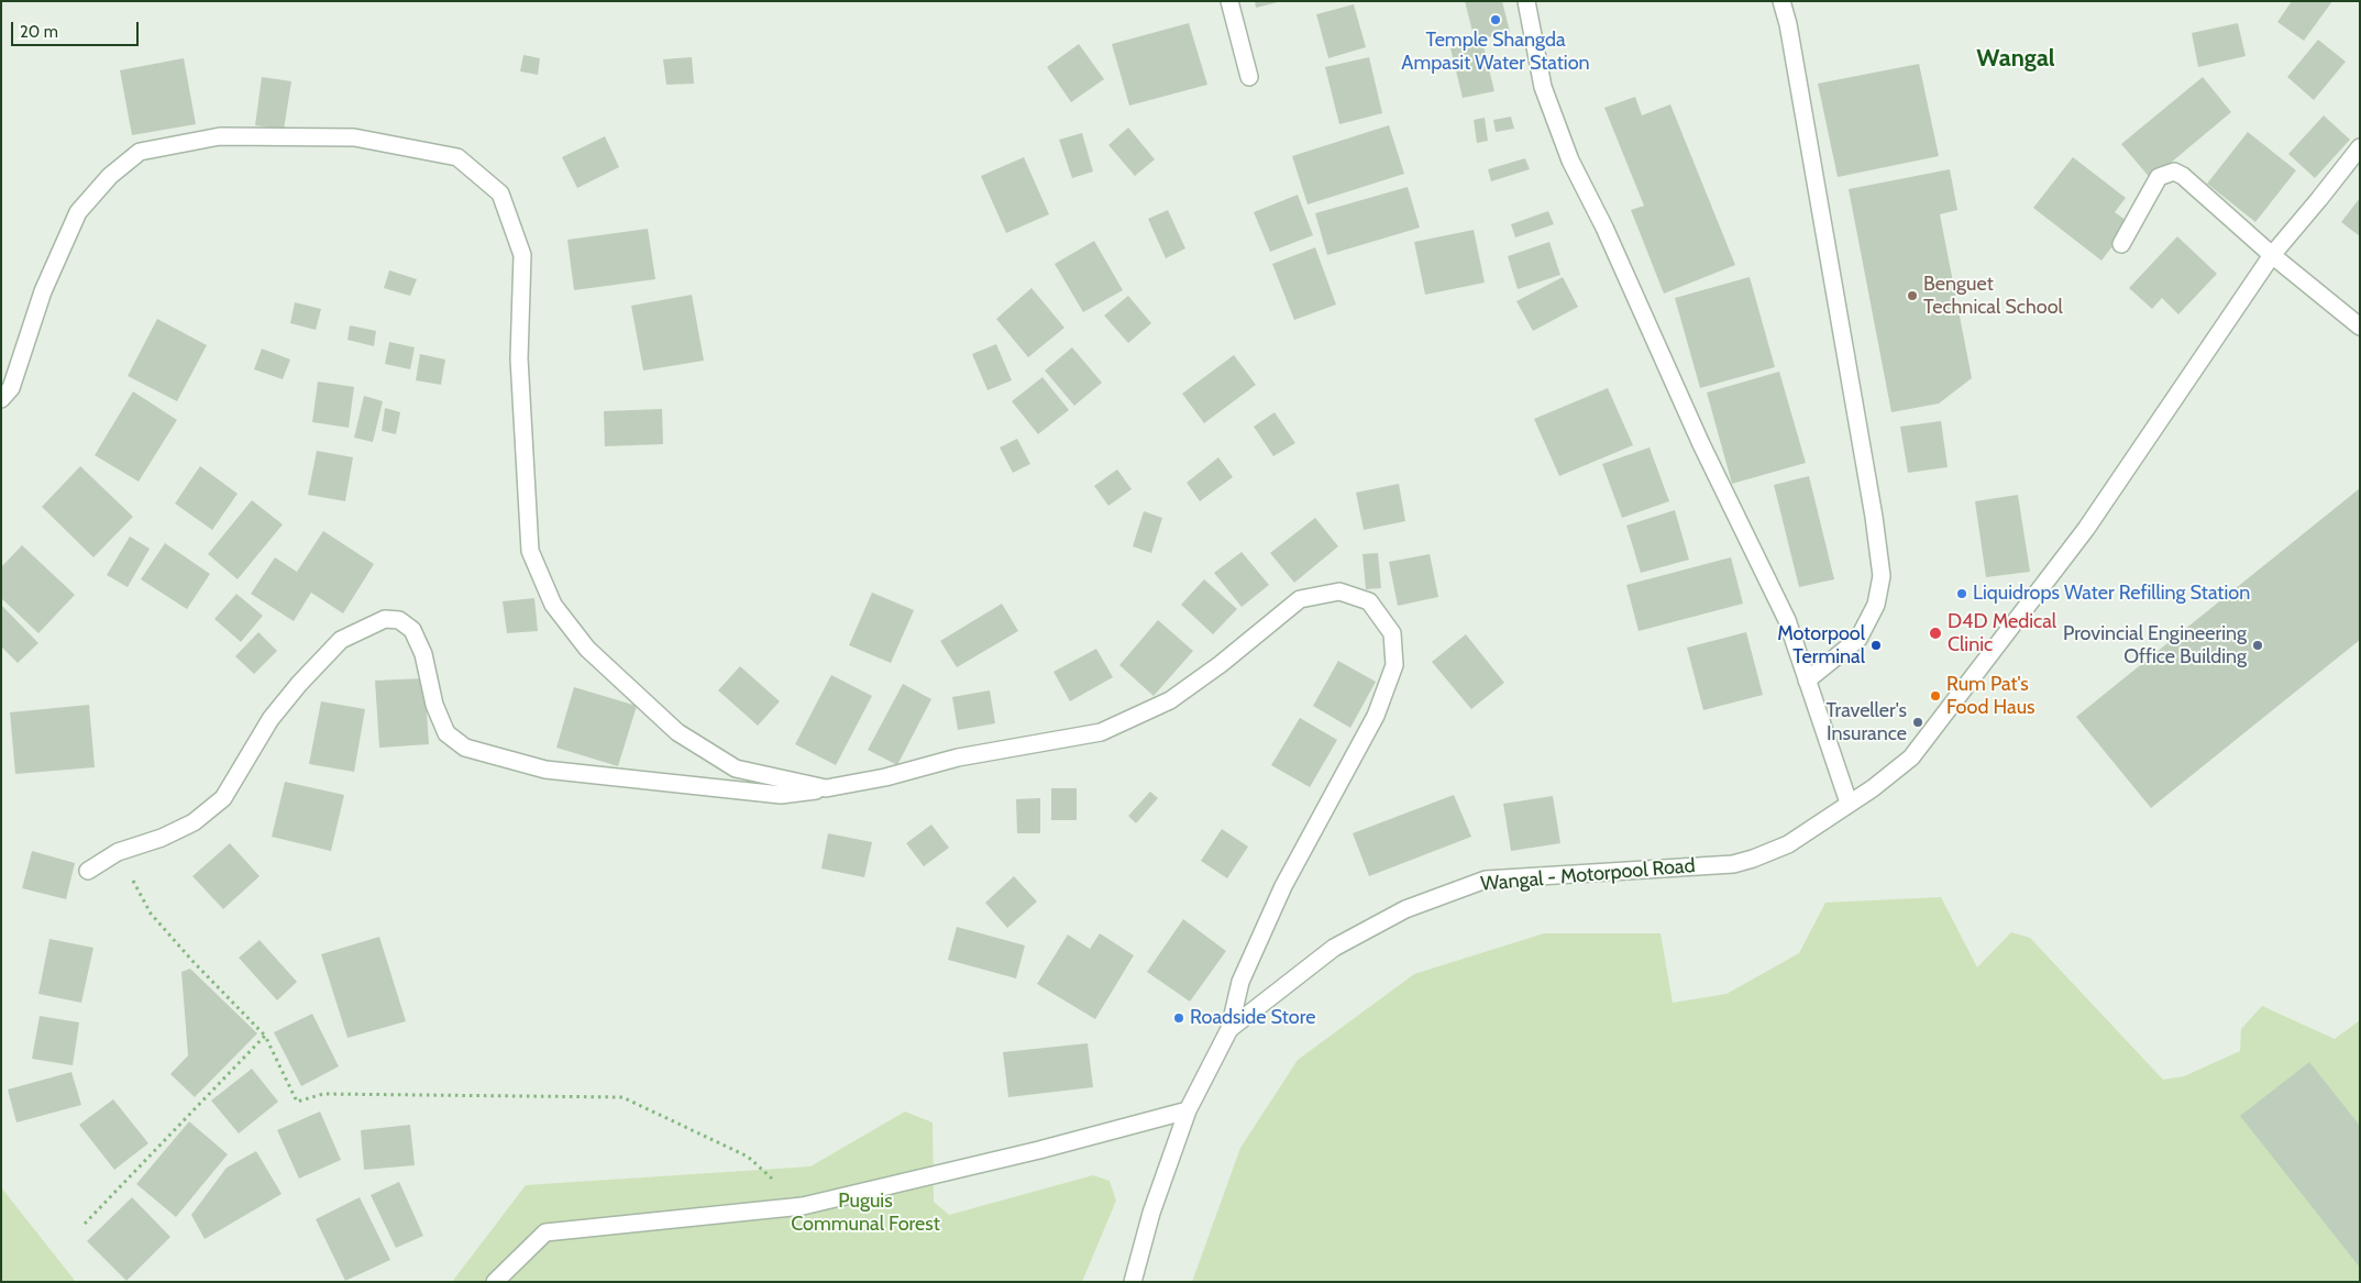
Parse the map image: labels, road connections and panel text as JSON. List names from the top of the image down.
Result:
{
  "streets": {
    "street": ["Wangal - Motorpool Road"]
  },
  "districts": ["Wangal"],
  "parks": ["Puguis Communal Forest"],
  "places": [
    "Temple Shangda Ampasit Water Station",
    "Benguet Technical School",
    "Liquidrops Water Refilling Station",
    "D4D Medical Clinic",
    "Motorpool Terminal",
    "Provincial Engineering Office Building",
    "Rum Pat's Food Haus",
    "Traveller's Insurance",
    "Roadside Store"
  ],
  "scale_bar": "20 m"
}
